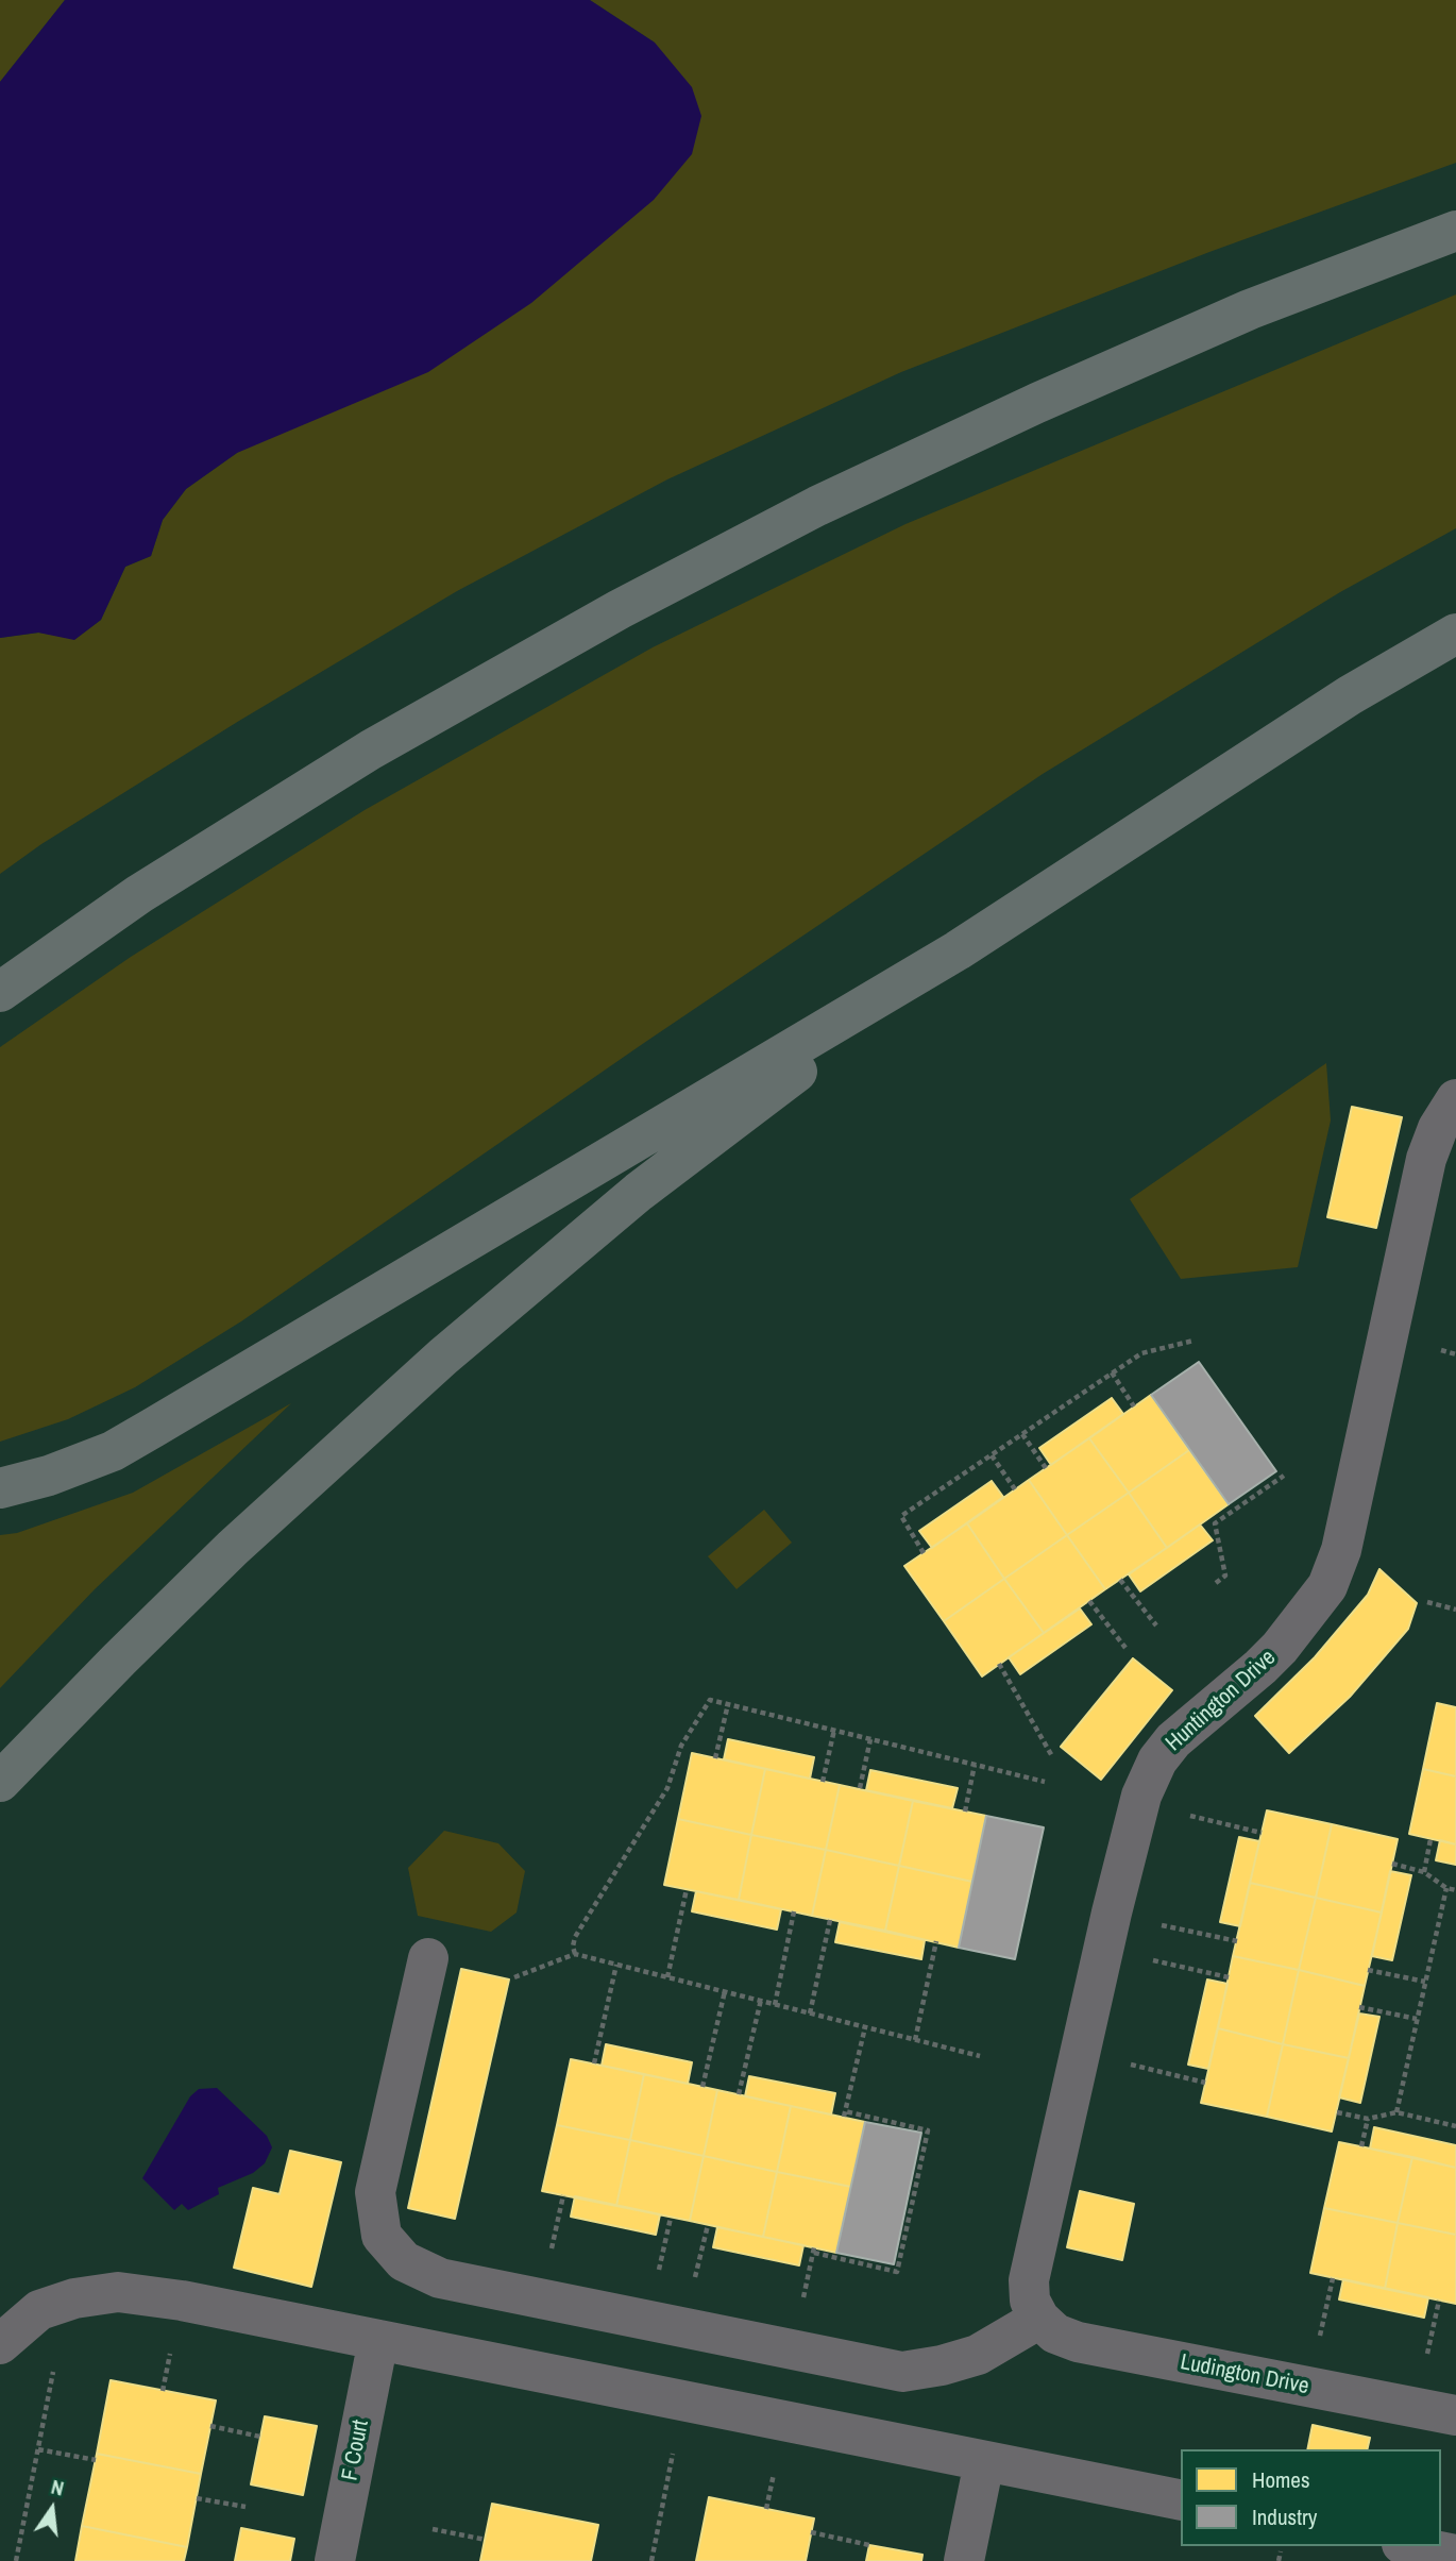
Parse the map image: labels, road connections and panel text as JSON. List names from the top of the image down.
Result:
{
  "streets": {
    "street": ["Huntington Drive", "Ludington Drive", "F Court"]
  },
  "crossings": [
    ["Huntington Drive", "Ludington Drive"]
  ],
  "legend": ["Homes", "Industry"],
  "north": "top"
}
